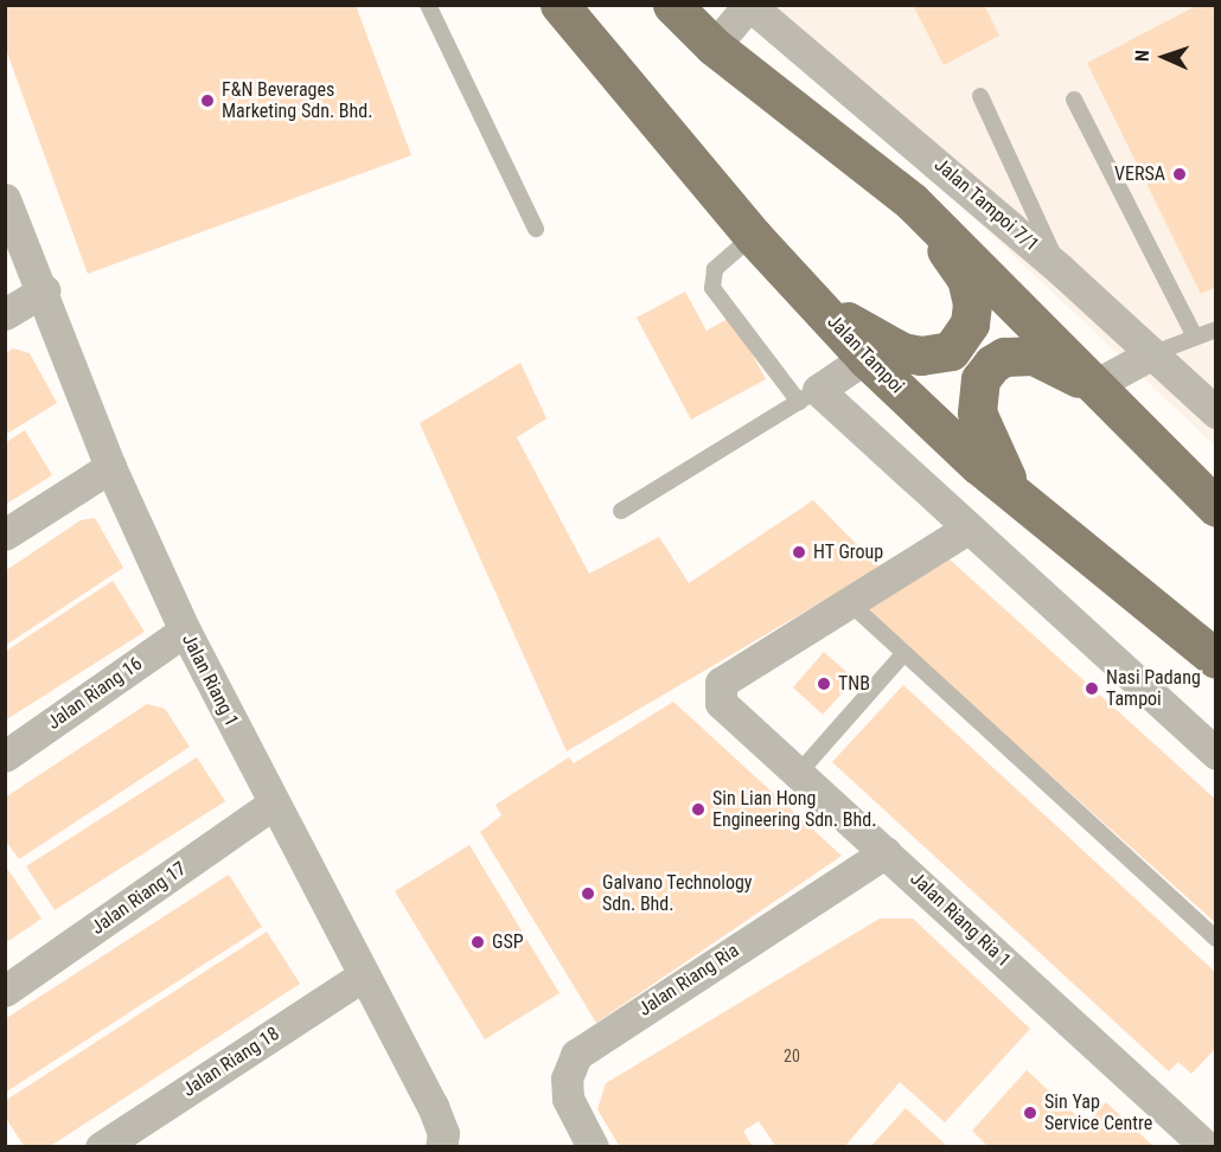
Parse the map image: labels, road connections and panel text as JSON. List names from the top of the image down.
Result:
{
  "streets": {
    "main road": ["Jalan Tampoi"],
    "street": [
      "Jalan Tampoi 7/1",
      "Jalan Riang 1",
      "Jalan Riang 16",
      "Jalan Riang 17",
      "Jalan Riang Ria 1",
      "Jalan Riang Ria",
      "Jalan Riang 18"
    ]
  },
  "crossings": [
    ["Jalan Riang 1", "Jalan Riang 16"],
    ["Jalan Riang 1", "Jalan Riang 17"],
    ["Jalan Riang 1", "Jalan Riang 18"],
    ["Jalan Riang Ria 1", "Jalan Riang Ria"]
  ],
  "places": [
    "F&N Beverages Marketing Sdn. Bhd.",
    "VERSA",
    "HT Group",
    "TNB",
    "Nasi Padang Tampoi",
    "Sin Lian Hong Engineering Sdn. Bhd.",
    "Galvano Technology Sdn. Bhd.",
    "GSP",
    "Sin Yap Service Centre"
  ],
  "house_numbers": ["20"],
  "north": "left"
}
